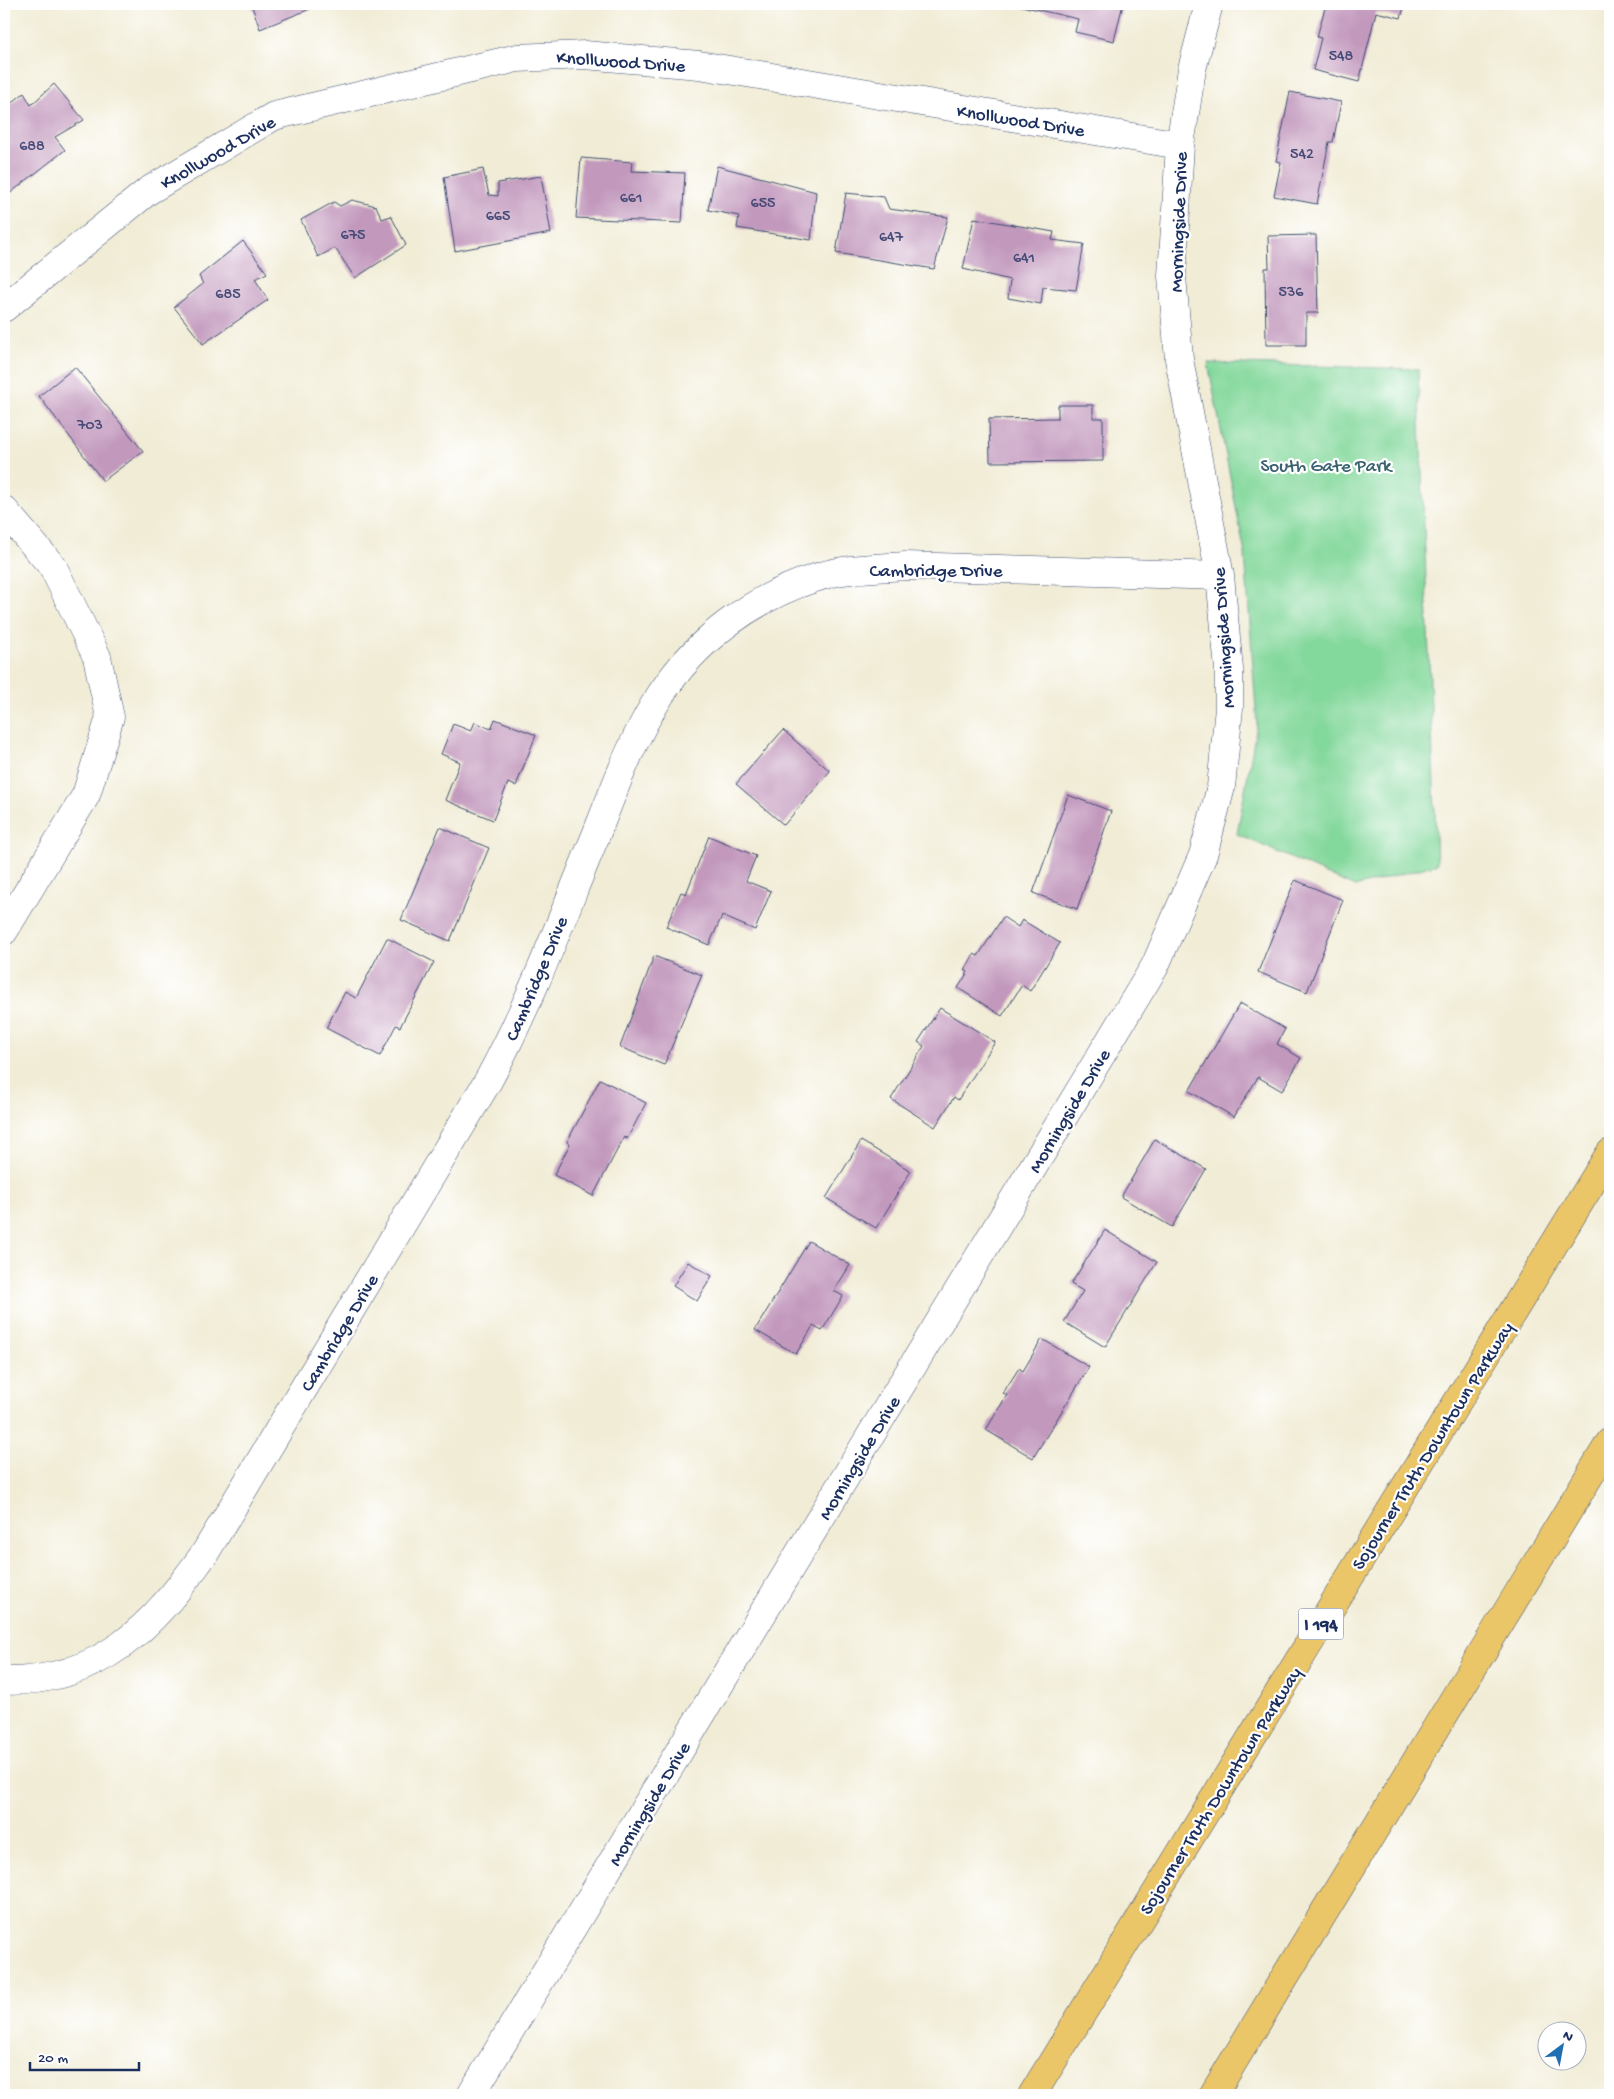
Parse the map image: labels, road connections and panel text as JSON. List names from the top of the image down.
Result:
{
  "streets": {
    "highway": ["Sojourner Truth Downtown Parkway", "I 194"],
    "street": ["Knollwood Drive", "Morningside Drive", "Cambridge Drive"]
  },
  "crossings": [
    ["Knollwood Drive", "Morningside Drive"],
    ["Morningside Drive", "Cambridge Drive"]
  ],
  "parks": ["South Gate Park"],
  "house_numbers": [
    "548",
    "688",
    "542",
    "661",
    "655",
    "665",
    "675",
    "647",
    "641",
    "536",
    "685",
    "703"
  ],
  "scale_bar": "20 m",
  "north": "top right"
}
